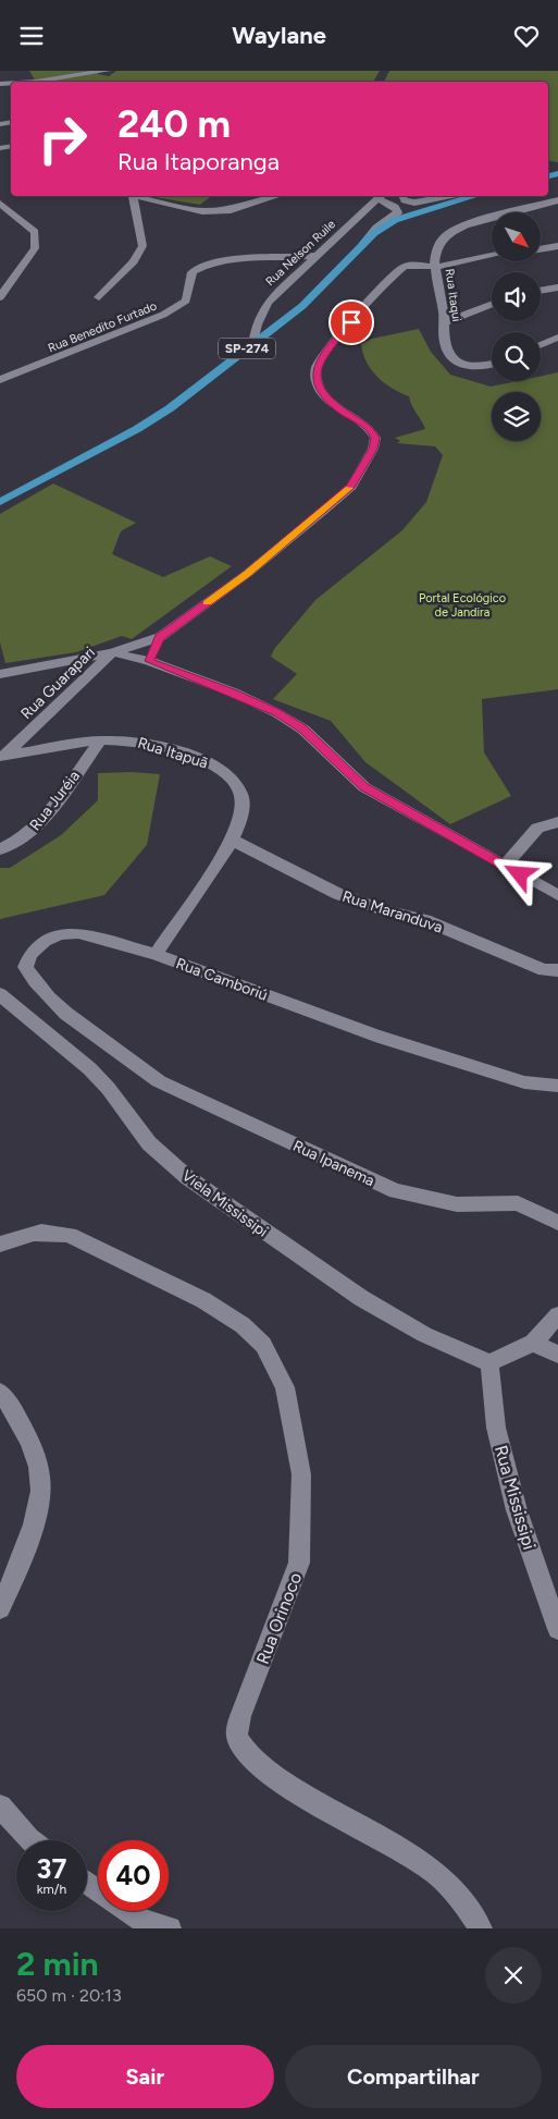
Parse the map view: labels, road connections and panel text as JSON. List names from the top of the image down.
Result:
{
  "streets": {
    "main road": ["SP-274"],
    "street": [
      "Rua Nelson Ruile",
      "Rua Itaqui",
      "Rua Benedito Furtado",
      "Rua Guarapari",
      "Rua Itapuã",
      "Rua Juréia",
      "Rua Maranduva",
      "Rua Camboriú",
      "Rua Ipanema",
      "Viela Mississipi",
      "Rua Mississipi",
      "Rua Orinoco"
    ]
  },
  "crossings": [
    ["Rua Nelson Ruile", "Rua Benedito Furtado"],
    ["Rua Nelson Ruile", "SP-274"],
    ["Rua Guarapari", "Rua Itapuã"],
    ["Rua Itapuã", "Rua Juréia"],
    ["Rua Itapuã", "Rua Maranduva"],
    ["Rua Itapuã", "Rua Camboriú"],
    ["Rua Camboriú", "Rua Ipanema"],
    ["Viela Mississipi", "Rua Mississipi"]
  ],
  "parks": ["Portal Ecológico de Jandira"],
  "north": "bottom right",
  "page": {
    "header": "Waylane",
    "turn": ["240 m", "Rua Itaporanga"],
    "speed": "37 km/h",
    "limit": "40",
    "heading": ["2 min", "650 m · 20:13"],
    "buttons": ["Sair", "Compartilhar"]
  }
}
